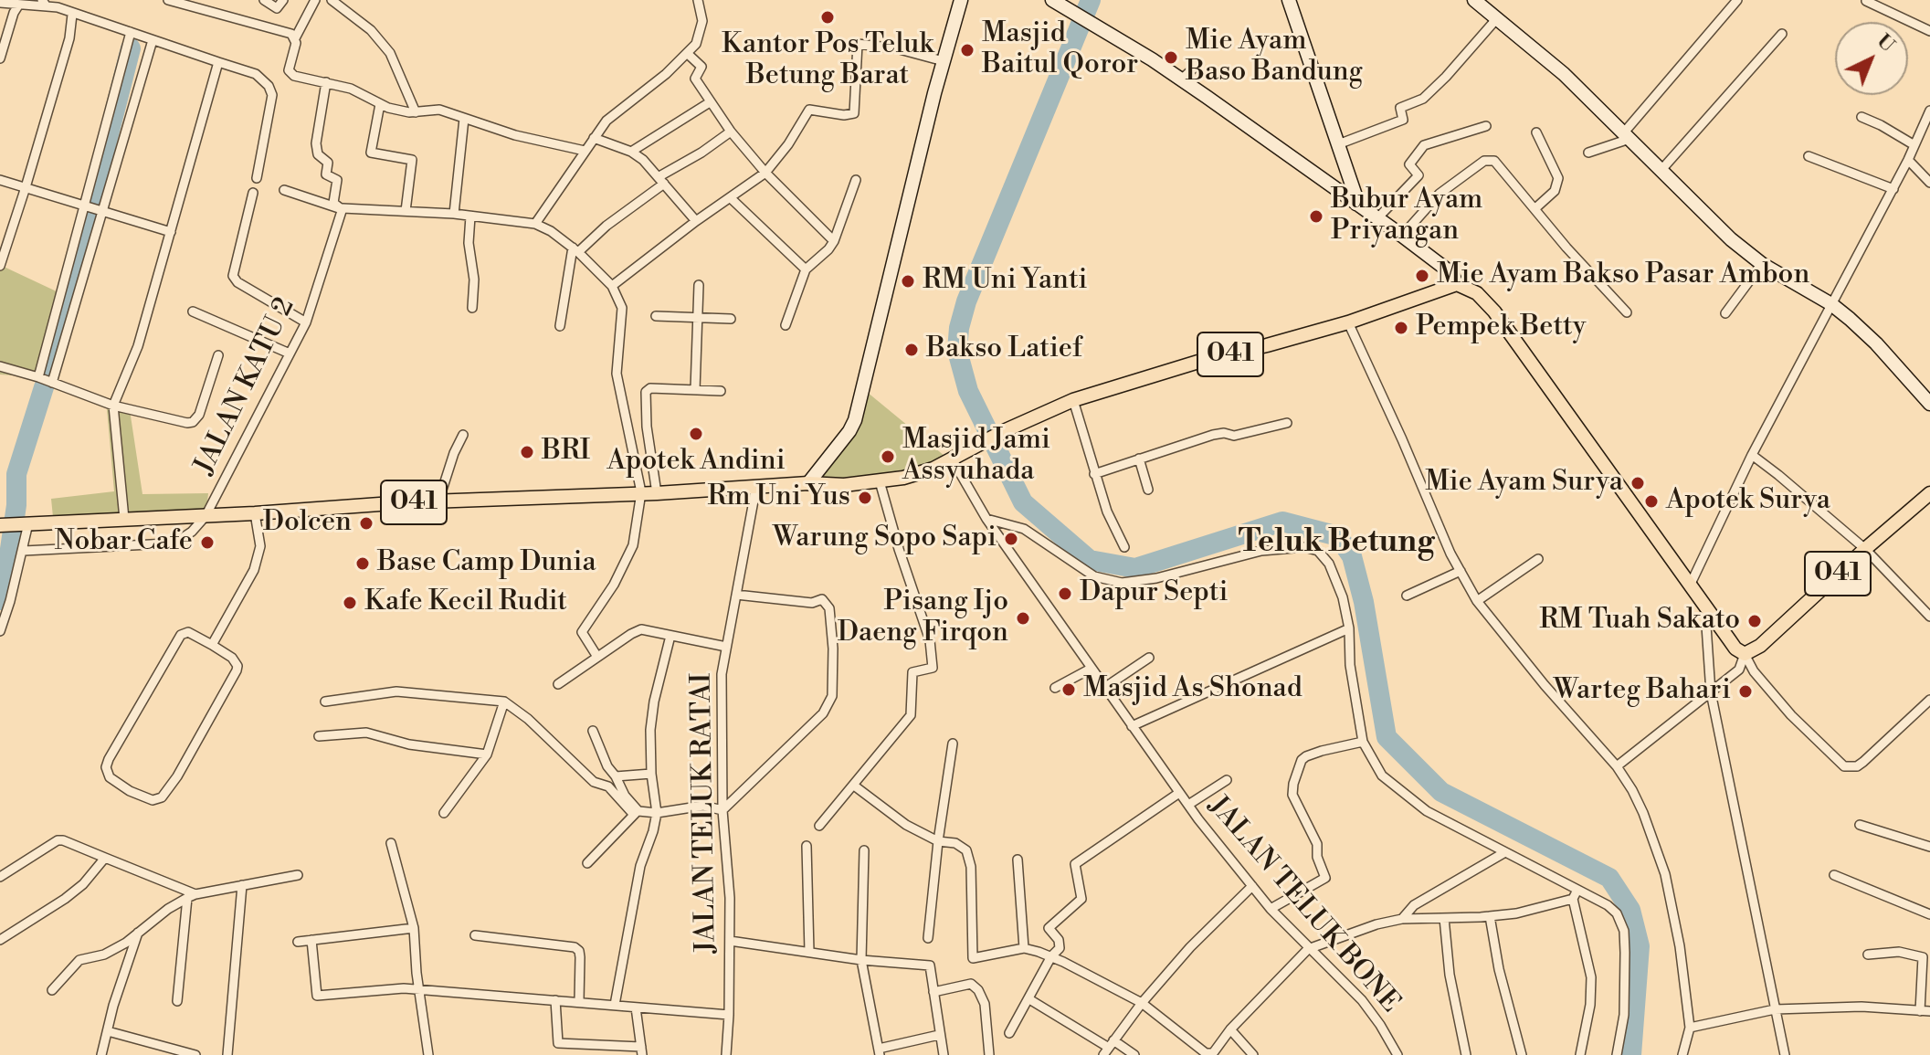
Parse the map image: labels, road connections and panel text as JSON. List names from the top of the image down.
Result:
{
  "streets": {
    "main road": ["041"],
    "street": ["JALAN KATU 2", "JALAN TELUK RATAI", "JALAN TELUK BONE"]
  },
  "crossings": [
    ["041", "JALAN KATU 2"],
    ["041", "JALAN TELUK RATAI"],
    ["041", "JALAN TELUK BONE"]
  ],
  "districts": ["Teluk Betung"],
  "places": [
    "Kantor Pos Teluk Betung Barat",
    "Masjid Baitul Qoror",
    "Mie Ayam Baso Bandung",
    "Bubur Ayam Priyangan",
    "Mie Ayam Bakso Pasar Ambon",
    "RM Uni Yanti",
    "Pempek Betty",
    "Bakso Latief",
    "Apotek Andini",
    "BRI",
    "Masjid Jami Assyuhada",
    "Mie Ayam Surya",
    "Rm Uni Yus",
    "Apotek Surya",
    "Dolcen",
    "Warung Sopo Sapi",
    "Nobar Cafe",
    "Base Camp Dunia",
    "Dapur Septi",
    "Kafe Kecil Rudit",
    "Pisang Ijo Daeng Firqon",
    "RM Tuah Sakato",
    "Masjid As Shonad",
    "Warteg Bahari"
  ],
  "north": "top right"
}
